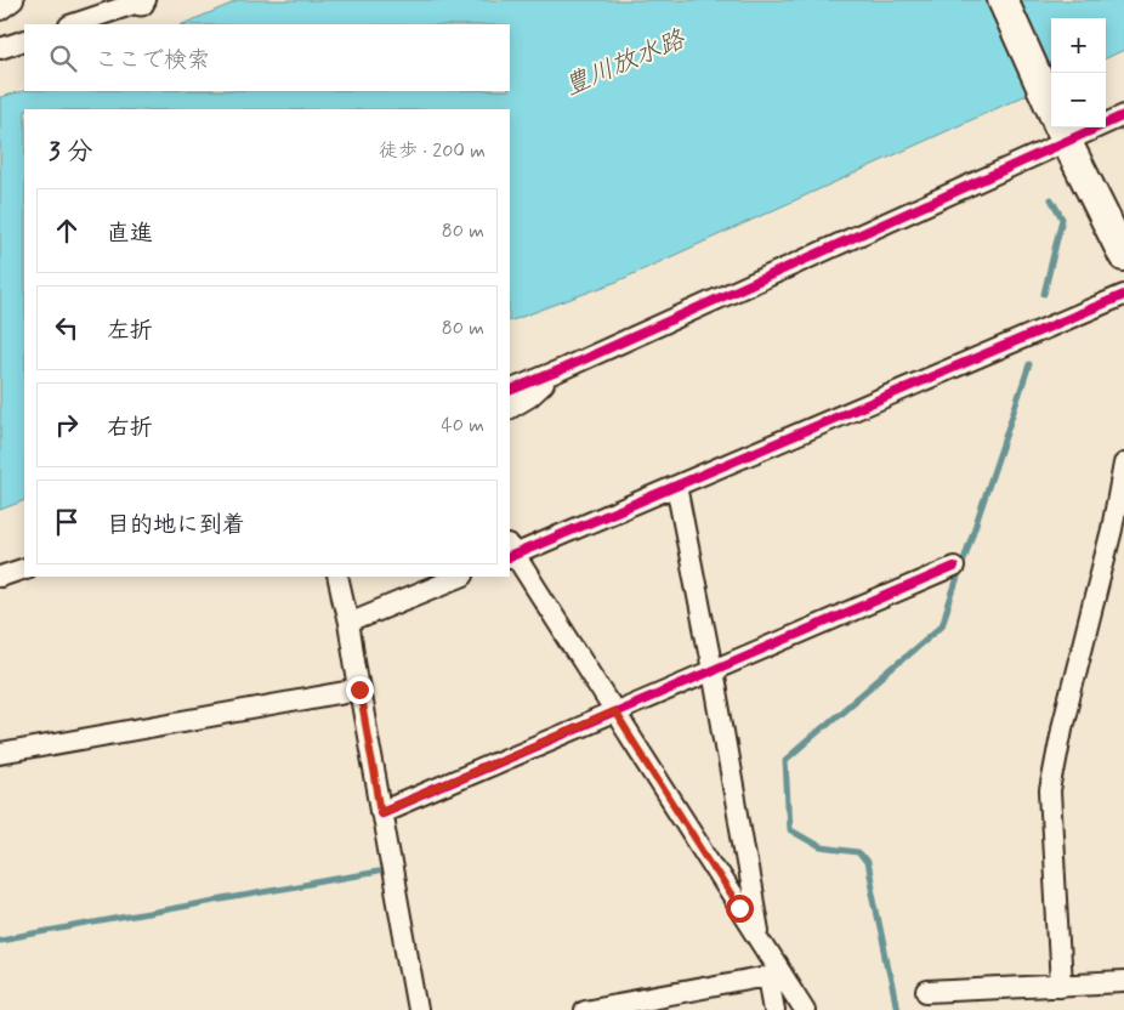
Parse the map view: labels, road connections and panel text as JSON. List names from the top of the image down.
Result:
{
  "water": ["豊川放水路"],
  "page": {
    "map_buttons": ["+", "−"],
    "search": "ここで検索",
    "heading": ["3 分", "徒歩 · 200 m"],
    "list": [
      ["直進", "80 m"],
      ["左折", "80 m"],
      ["右折", "40 m"],
      "目的地に到着"
    ]
  }
}
